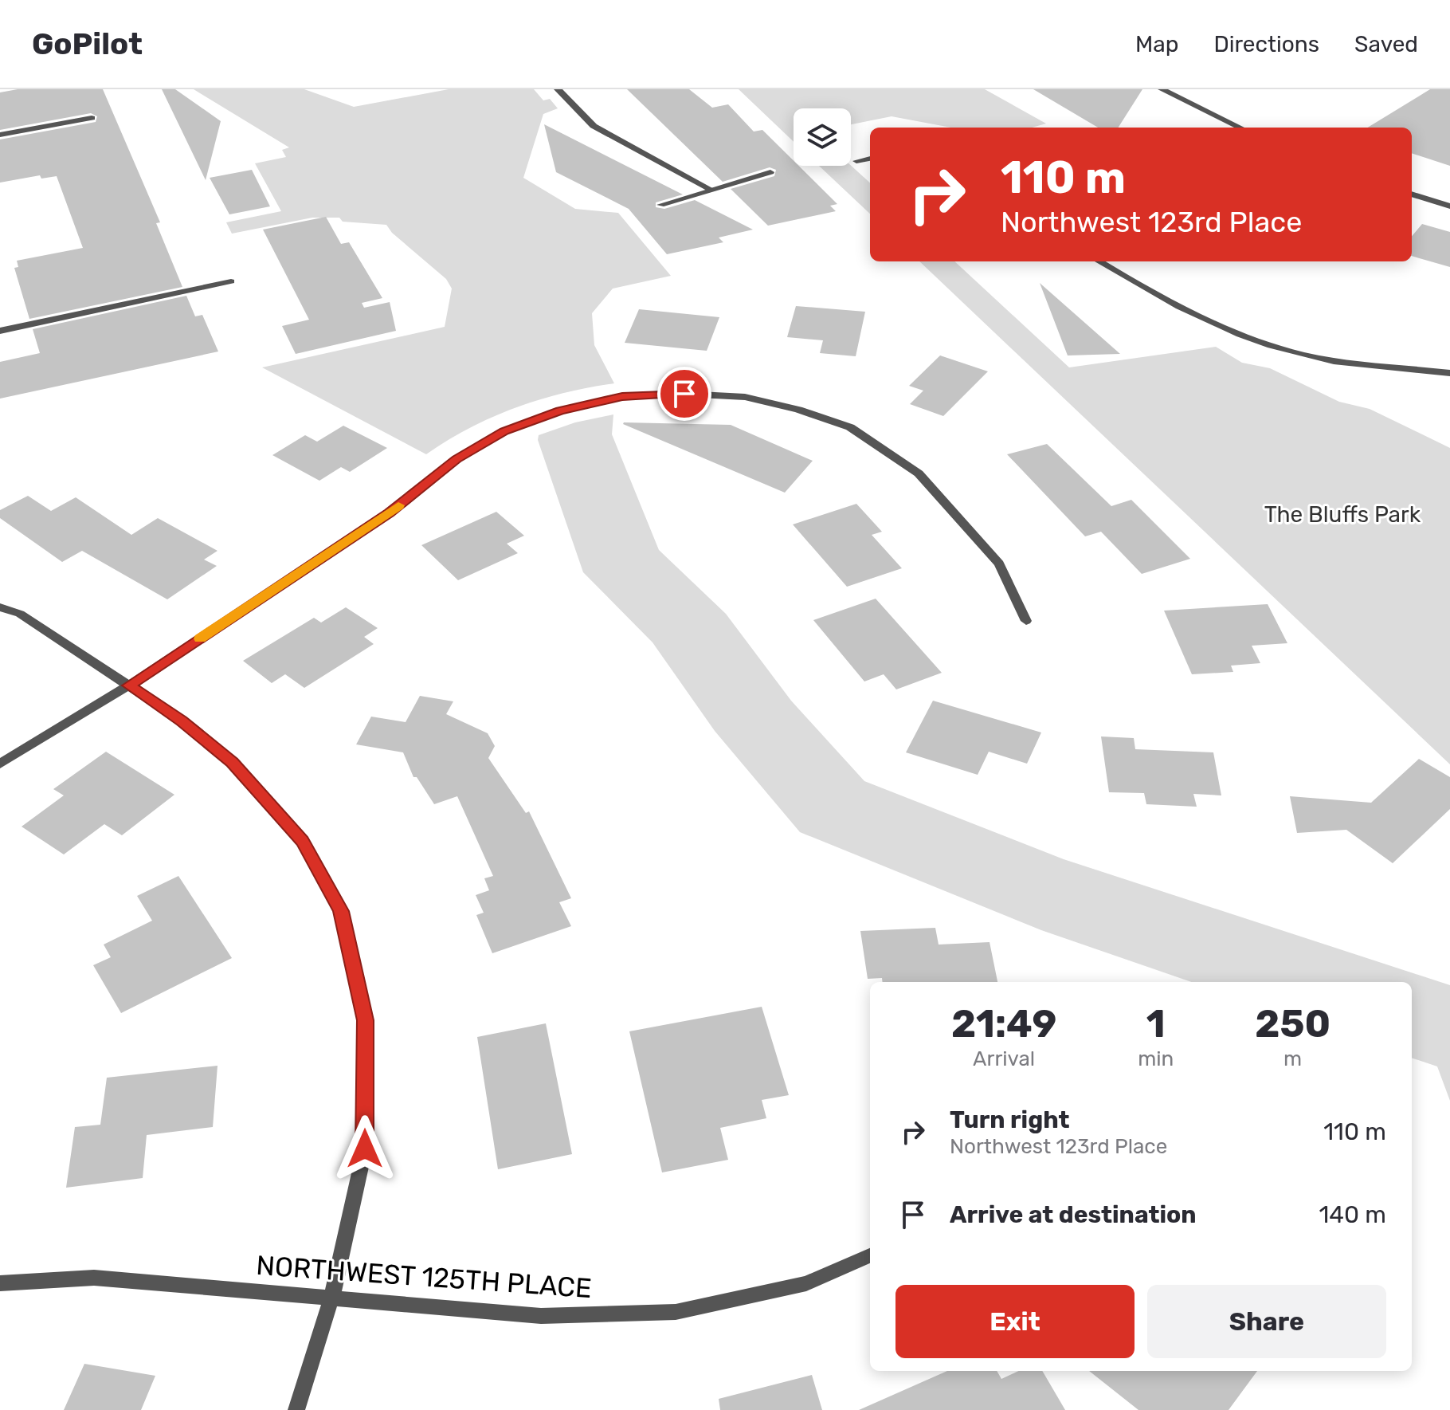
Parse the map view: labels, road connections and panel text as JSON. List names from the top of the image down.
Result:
{
  "streets": {
    "street": ["NORTHWEST 125TH PLACE"]
  },
  "parks": ["The Bluffs Park"],
  "page": {
    "header": "GoPilot",
    "nav": ["Map", "Directions", "Saved"],
    "turn": ["110 m", "Northwest 123rd Place"],
    "eta": [
      "21:49",
      "Arrival",
      "1",
      "min",
      "250",
      "m"
    ],
    "list": [
      {
        "name": "Turn right",
        "note": "Northwest 123rd Place",
        "value": "110 m"
      },
      {
        "name": "Arrive at destination",
        "value": "140 m"
      }
    ],
    "buttons": ["Exit", "Share"]
  }
}
